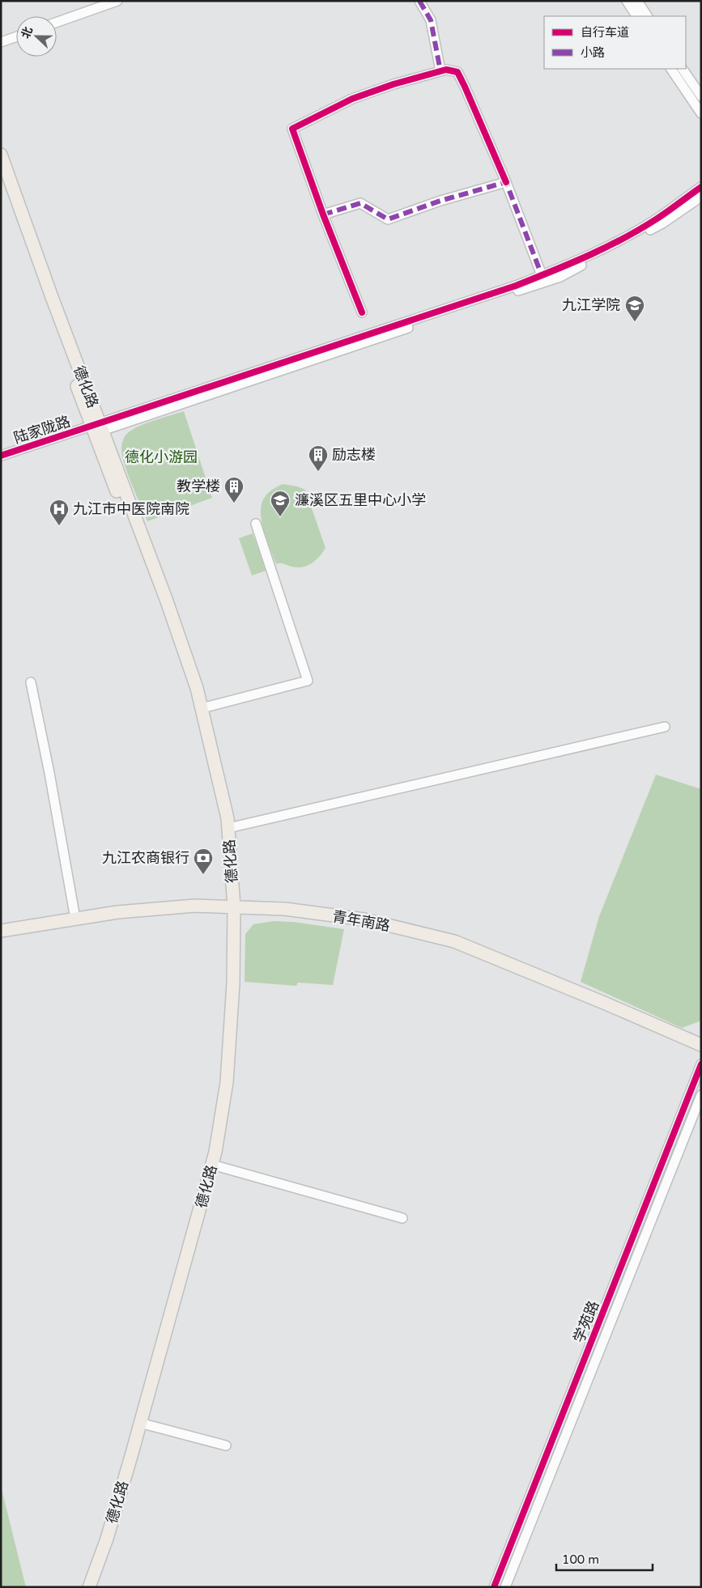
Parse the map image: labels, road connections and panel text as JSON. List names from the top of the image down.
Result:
{
  "streets": {
    "main road": ["德化路", "青年南路"],
    "street": ["陆家陇路", "学苑路"]
  },
  "crossings": [
    ["德化路", "陆家陇路"],
    ["德化路", "青年南路"]
  ],
  "parks": ["德化小游园"],
  "places": {
    "school or university": ["九江学院", "濂溪区五里中心小学"],
    "building": ["励志楼", "教学楼"],
    "hospital": ["九江市中医院南院"],
    "bank": ["九江农商银行"]
  },
  "legend": ["自行车道", "小路"],
  "scale_bar": "100 m",
  "north": "left"
}
